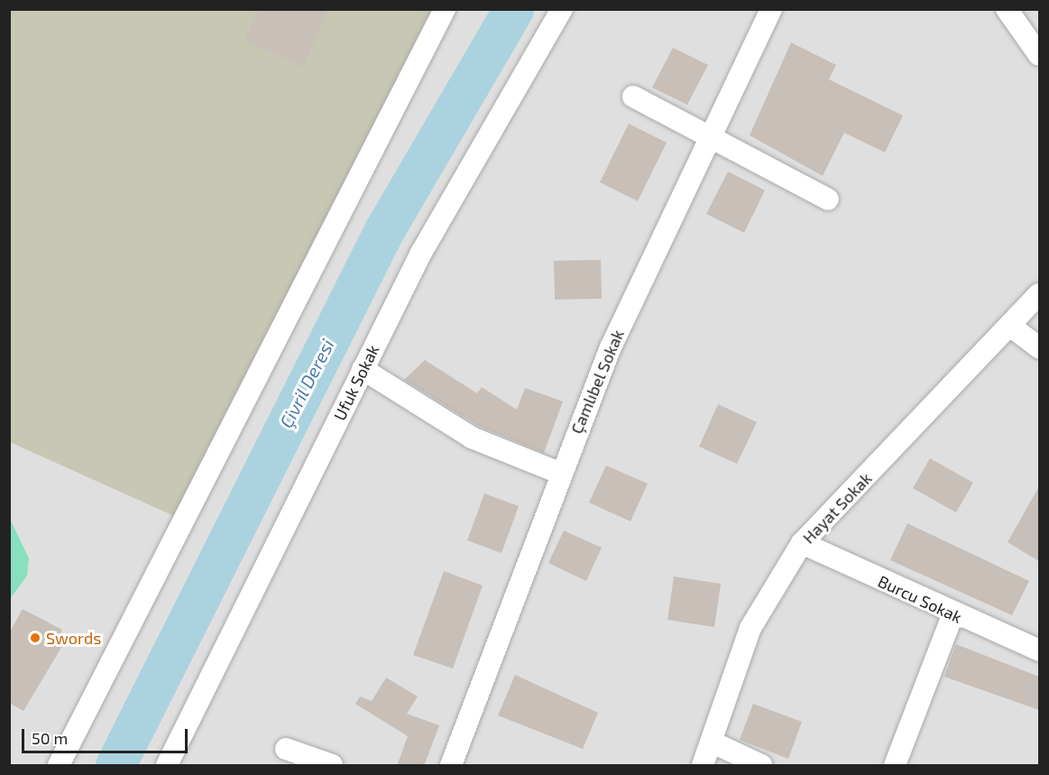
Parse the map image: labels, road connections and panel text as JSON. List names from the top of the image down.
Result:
{
  "streets": {
    "street": [
      "Çamlıbel Sokak",
      "Ufuk Sokak",
      "Hayat Sokak",
      "Burcu Sokak"
    ]
  },
  "crossings": [
    ["Hayat Sokak", "Burcu Sokak"]
  ],
  "water": ["Çivril Deresi"],
  "places": ["Swords"],
  "scale_bar": "50 m"
}
